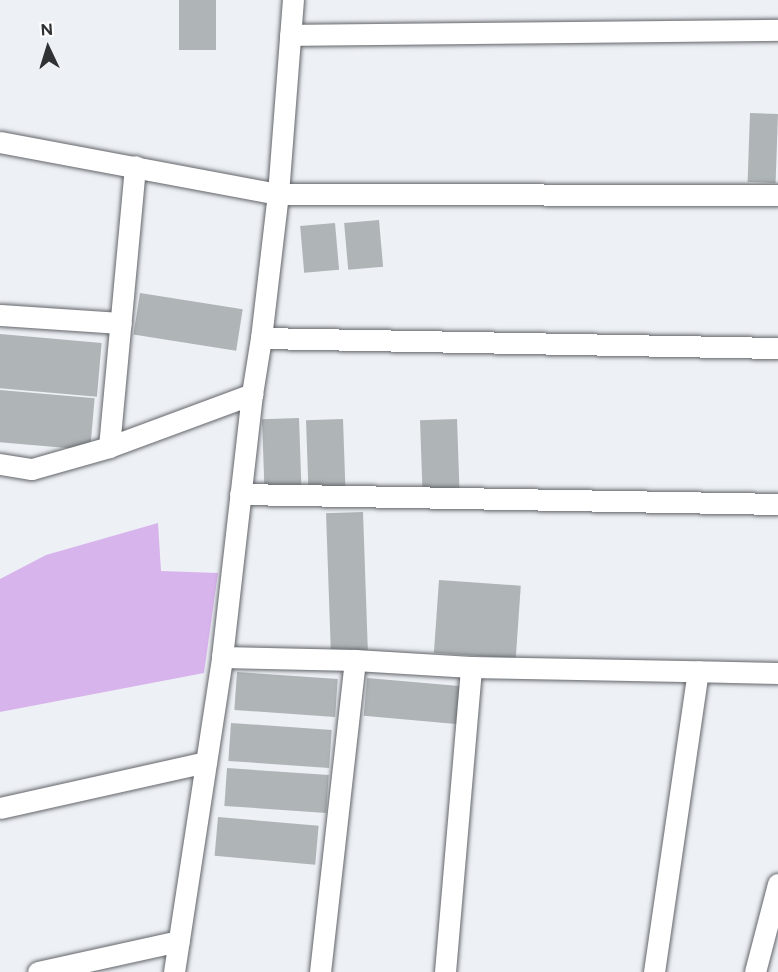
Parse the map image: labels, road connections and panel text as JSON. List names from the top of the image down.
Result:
{
  "north": "top"
}
